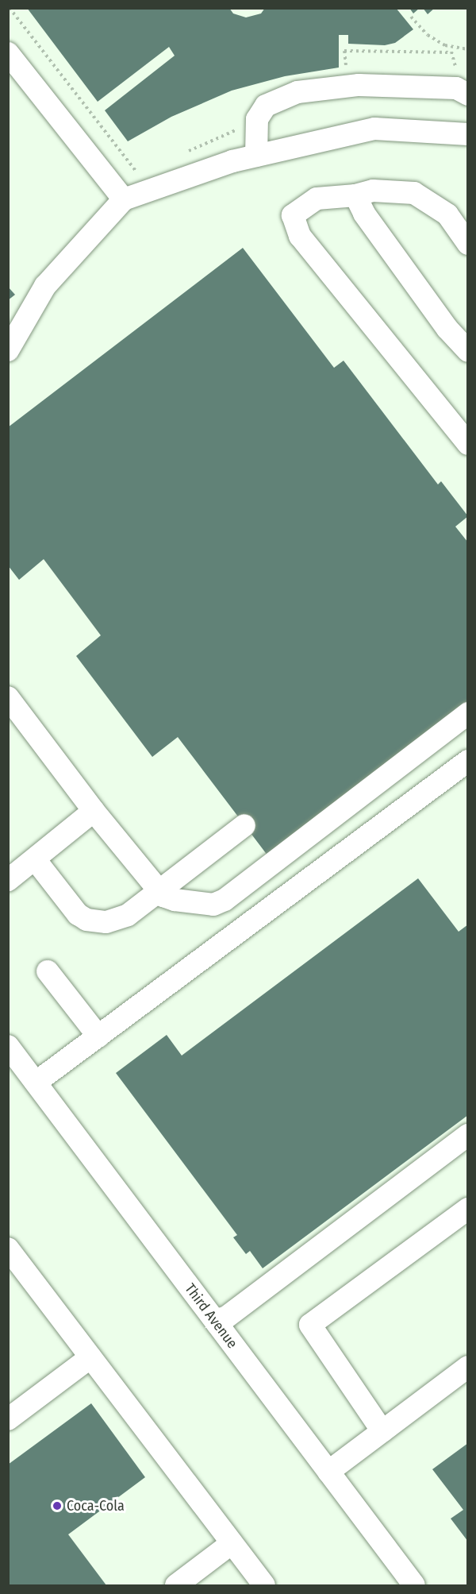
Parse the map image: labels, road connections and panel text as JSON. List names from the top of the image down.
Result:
{
  "streets": {
    "street": ["Third Avenue"]
  },
  "places": ["Coca-Cola"]
}
